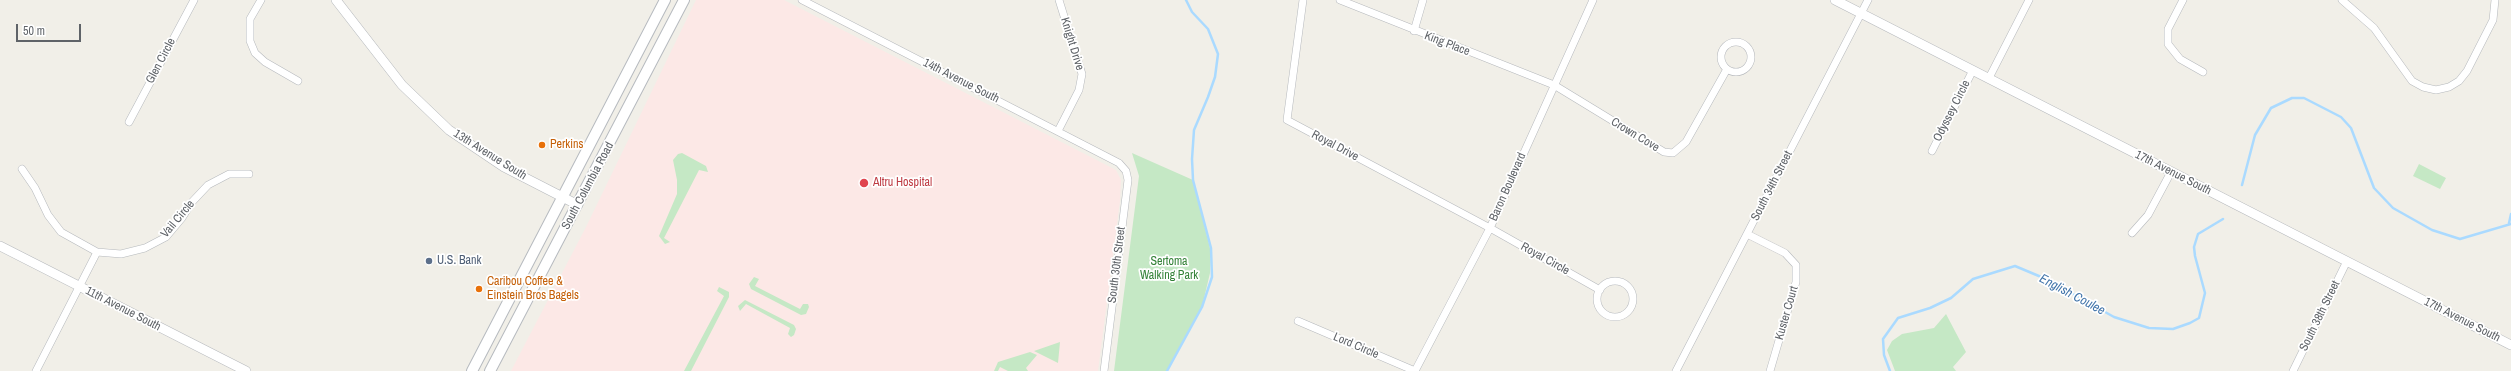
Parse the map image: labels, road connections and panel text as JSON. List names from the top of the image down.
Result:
{
  "streets": {
    "main road": ["South Columbia Road"],
    "street": [
      "Knight Drive",
      "King Place",
      "Glen Circle",
      "14th Avenue South",
      "Odyssey Circle",
      "Crown Cove",
      "Royal Drive",
      "13th Avenue South",
      "17th Avenue South",
      "South 34th Street",
      "Baron Boulevard",
      "Vail Circle",
      "Royal Circle",
      "South 30th Street",
      "11th Avenue South",
      "Kuster Court",
      "South 38th Street",
      "Lord Circle"
    ]
  },
  "crossings": [
    ["Knight Drive", "14th Avenue South"],
    ["King Place", "Crown Cove"],
    ["King Place", "Baron Boulevard"],
    ["14th Avenue South", "South 30th Street"],
    ["Odyssey Circle", "17th Avenue South"],
    ["Crown Cove", "Baron Boulevard"],
    ["Royal Drive", "Baron Boulevard"],
    ["Royal Drive", "Royal Circle"],
    ["13th Avenue South", "South Columbia Road"],
    ["17th Avenue South", "South 34th Street"],
    ["17th Avenue South", "South 38th Street"],
    ["South 34th Street", "Kuster Court"],
    ["Baron Boulevard", "Royal Circle"],
    ["Baron Boulevard", "Lord Circle"]
  ],
  "water": ["English Coulee"],
  "parks": ["Sertoma Walking Park"],
  "places": [
    "Perkins",
    "Altru Hospital",
    "U.S. Bank",
    "Caribou Coffee & Einstein Bros Bagels"
  ],
  "scale_bar": "50 m"
}
